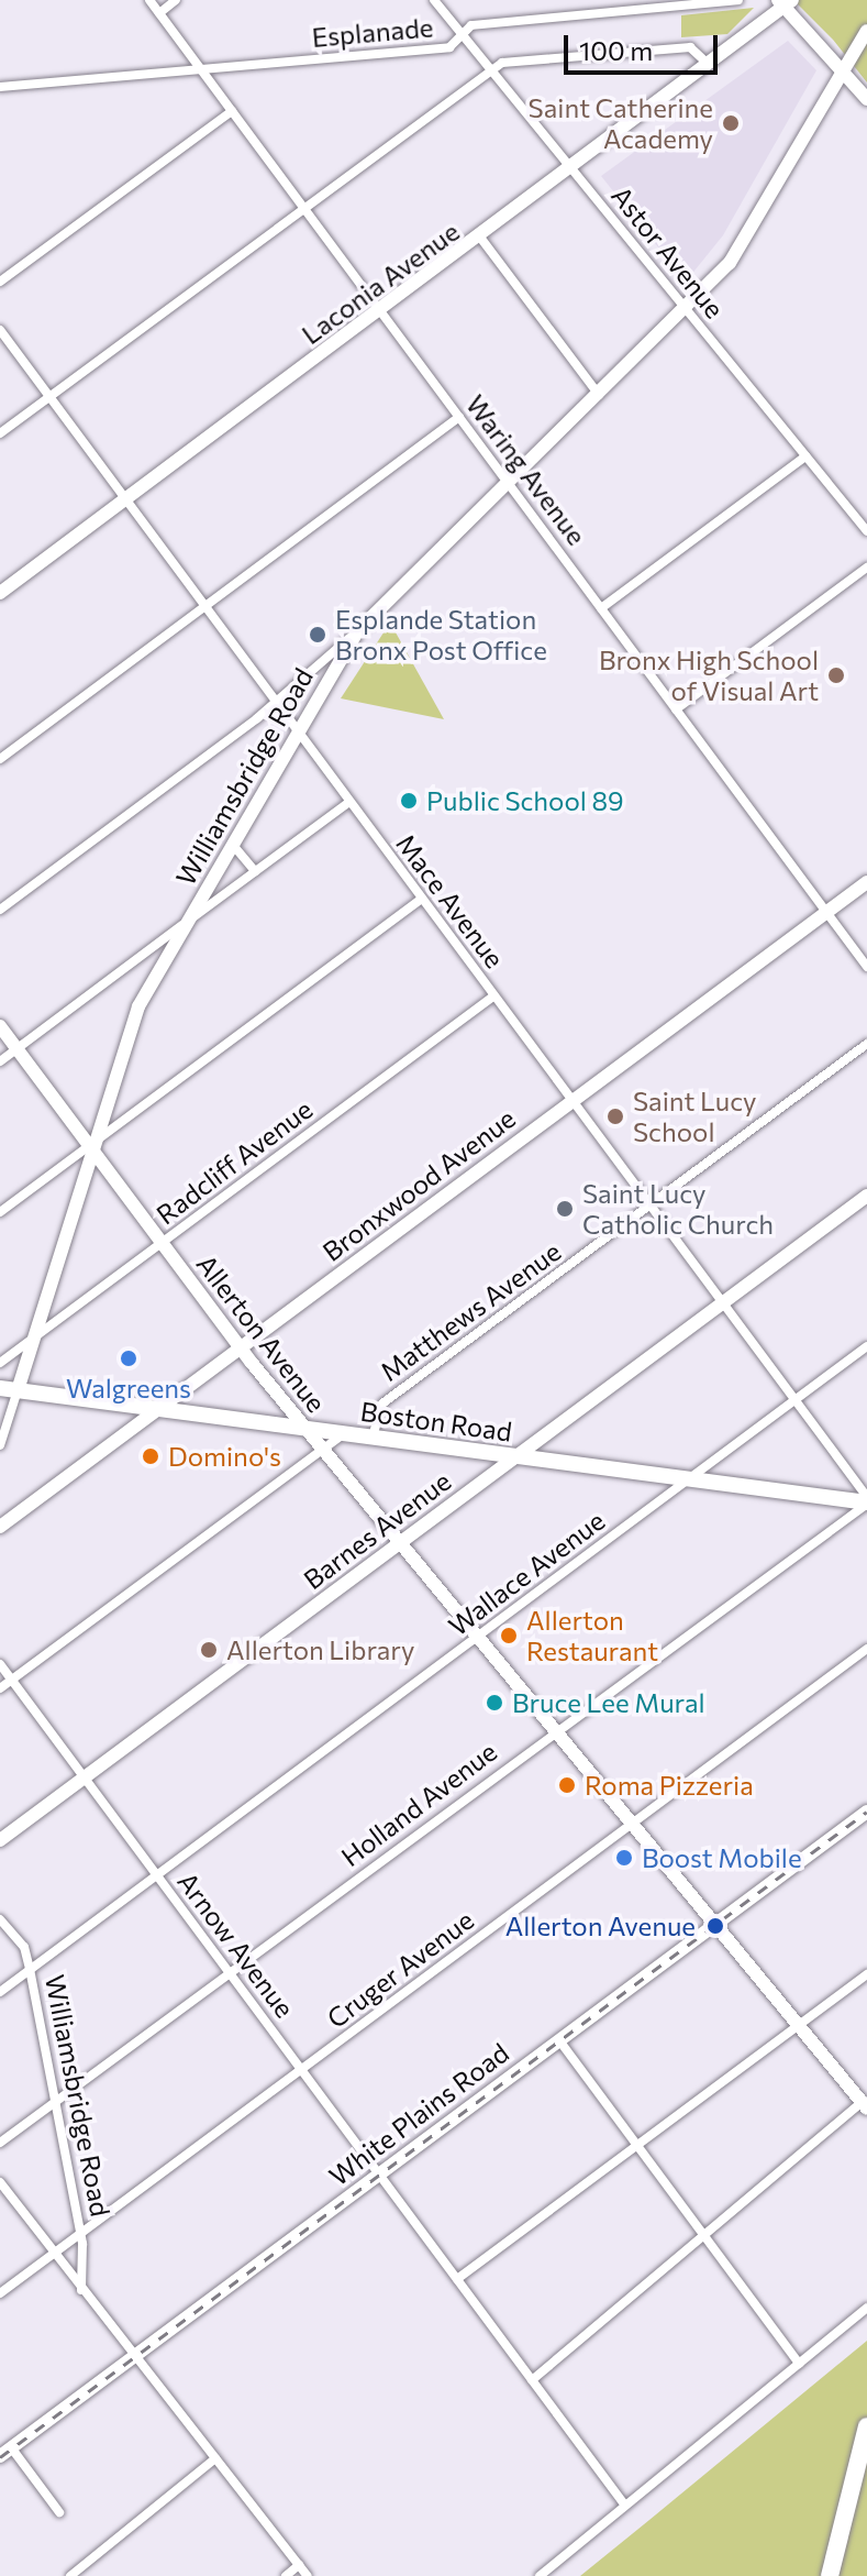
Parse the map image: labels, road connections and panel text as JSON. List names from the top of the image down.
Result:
{
  "streets": {
    "main road": [
      "Laconia Avenue",
      "Williamsbridge Road",
      "Bronxwood Avenue",
      "Allerton Avenue",
      "Boston Road",
      "Barnes Avenue",
      "White Plains Road"
    ],
    "street": [
      "Esplanade",
      "Astor Avenue",
      "Waring Avenue",
      "Mace Avenue",
      "Radcliff Avenue",
      "Matthews Avenue",
      "Wallace Avenue",
      "Holland Avenue",
      "Arnow Avenue",
      "Cruger Avenue"
    ]
  },
  "crossings": [
    ["Esplanade", "Astor Avenue"],
    ["Esplanade", "Waring Avenue"],
    ["Astor Avenue", "Laconia Avenue"],
    ["Astor Avenue", "Williamsbridge Road"],
    ["Laconia Avenue", "Waring Avenue"],
    ["Laconia Avenue", "Mace Avenue"],
    ["Waring Avenue", "Williamsbridge Road"],
    ["Waring Avenue", "Bronxwood Avenue"],
    ["Williamsbridge Road", "Mace Avenue"],
    ["Williamsbridge Road", "Radcliff Avenue"],
    ["Williamsbridge Road", "Allerton Avenue"],
    ["Williamsbridge Road", "Boston Road"],
    ["Williamsbridge Road", "Wallace Avenue"],
    ["Williamsbridge Road", "Holland Avenue"],
    ["Williamsbridge Road", "Cruger Avenue"],
    ["Mace Avenue", "Radcliff Avenue"],
    ["Mace Avenue", "Bronxwood Avenue"],
    ["Mace Avenue", "Matthews Avenue"],
    ["Mace Avenue", "Boston Road"],
    ["Mace Avenue", "Barnes Avenue"],
    ["Mace Avenue", "Wallace Avenue"],
    ["Mace Avenue", "Holland Avenue"],
    ["Radcliff Avenue", "Allerton Avenue"],
    ["Bronxwood Avenue", "Allerton Avenue"],
    ["Bronxwood Avenue", "Boston Road"],
    ["Matthews Avenue", "Boston Road"],
    ["Allerton Avenue", "Boston Road"],
    ["Allerton Avenue", "Barnes Avenue"],
    ["Allerton Avenue", "Wallace Avenue"],
    ["Allerton Avenue", "Holland Avenue"],
    ["Allerton Avenue", "Cruger Avenue"],
    ["Allerton Avenue", "White Plains Road"],
    ["Boston Road", "Barnes Avenue"],
    ["Boston Road", "Wallace Avenue"],
    ["Boston Road", "Holland Avenue"],
    ["Barnes Avenue", "Arnow Avenue"],
    ["Wallace Avenue", "Arnow Avenue"],
    ["Holland Avenue", "Arnow Avenue"],
    ["Arnow Avenue", "Cruger Avenue"],
    ["Arnow Avenue", "White Plains Road"]
  ],
  "places": [
    "Saint Catherine Academy",
    "Esplande Station Bronx Post Office",
    "Bronx High School of Visual Art",
    "Public School 89",
    "Saint Lucy School",
    "Saint Lucy Catholic Church",
    "Walgreens",
    "Domino's",
    "Allerton Restaurant",
    "Allerton Library",
    "Bruce Lee Mural",
    "Roma Pizzeria",
    "Boost Mobile",
    "Allerton Avenue"
  ],
  "scale_bar": "100 m"
}
